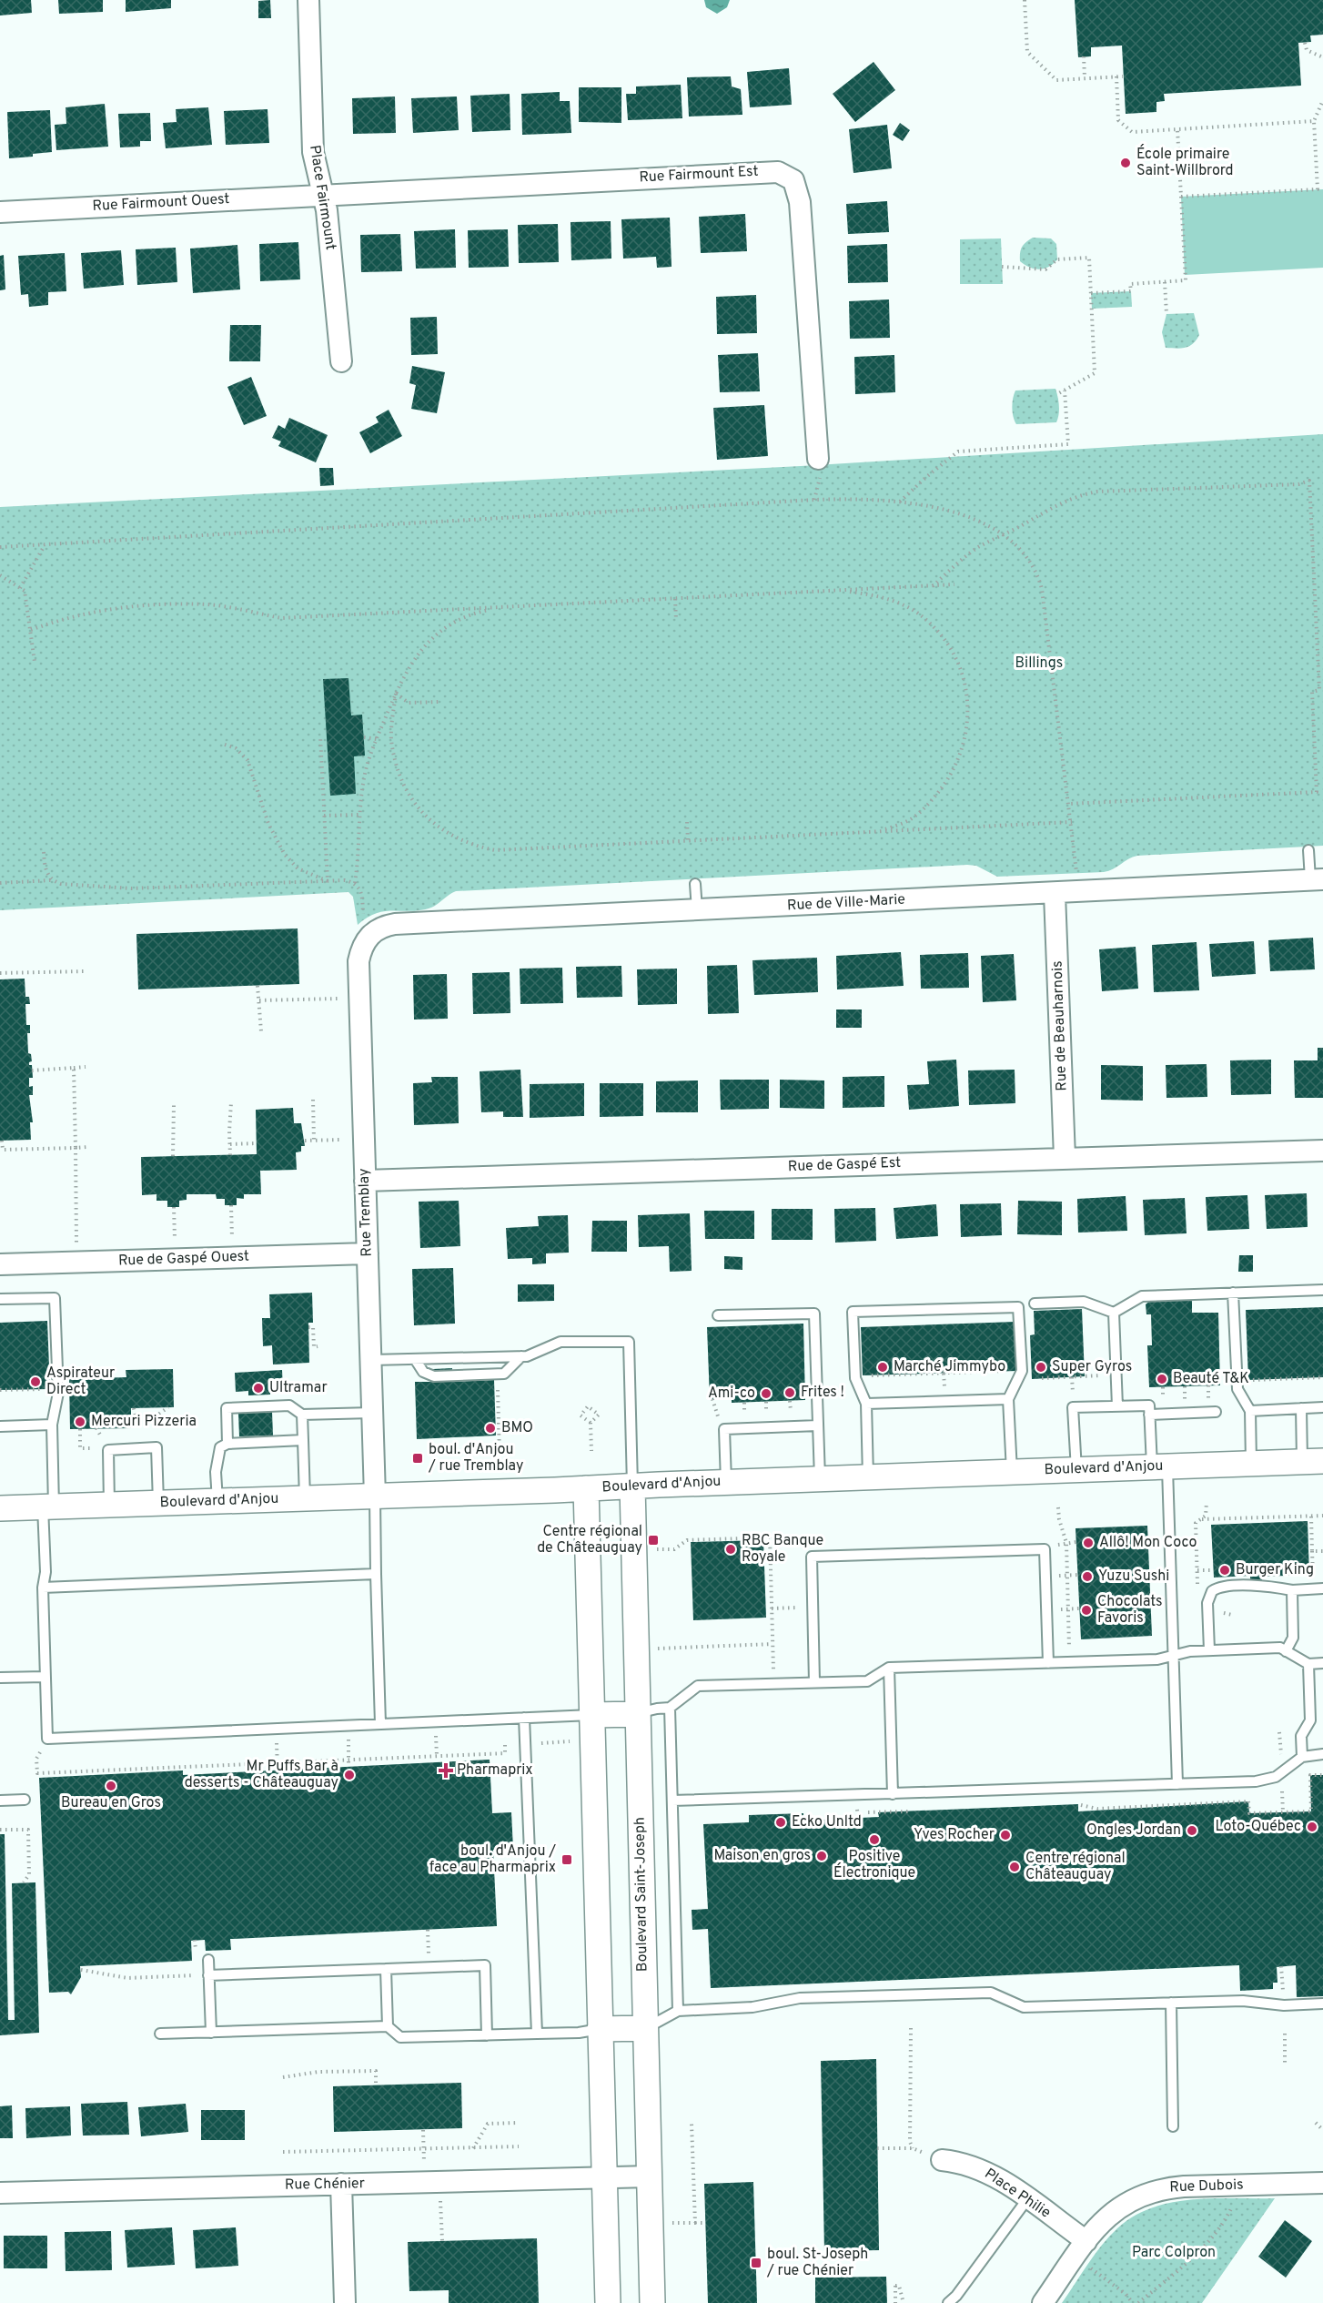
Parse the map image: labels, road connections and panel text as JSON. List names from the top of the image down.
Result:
{
  "streets": {
    "street": [
      "Rue Fairmount Est",
      "Place Fairmount",
      "Rue Fairmount Ouest",
      "Rue de Ville-Marie",
      "Rue de Beauharnois",
      "Rue de Gaspé Est",
      "Rue Tremblay",
      "Rue de Gaspé Ouest",
      "Boulevard d'Anjou",
      "Boulevard Saint-Joseph",
      "Rue Chénier",
      "Rue Dubois",
      "Place Philie"
    ]
  },
  "crossings": [
    ["Rue Fairmount Est", "Place Fairmount"],
    ["Rue Fairmount Est", "Rue Fairmount Ouest"],
    ["Place Fairmount", "Rue Fairmount Ouest"],
    ["Rue de Ville-Marie", "Rue de Beauharnois"],
    ["Rue de Ville-Marie", "Rue Tremblay"],
    ["Rue de Beauharnois", "Rue de Gaspé Est"],
    ["Rue de Gaspé Est", "Rue Tremblay"],
    ["Rue Tremblay", "Rue de Gaspé Ouest"],
    ["Rue Tremblay", "Boulevard d'Anjou"],
    ["Boulevard d'Anjou", "Boulevard Saint-Joseph"],
    ["Boulevard Saint-Joseph", "Rue Chénier"],
    ["Rue Dubois", "Place Philie"]
  ],
  "parks": ["Billings", "Parc Colpron"],
  "places": {
    "other": [
      "École primaire Saint-Willbrord",
      "Marché Jimmybo",
      "Super Gyros",
      "Beauté T&K",
      "Aspirateur Direct",
      "Ultramar",
      "Frites !",
      "Ami-co",
      "Mercuri Pizzeria",
      "BMO",
      "Allô! Mon Coco",
      "RBC Banque Royale",
      "Burger King",
      "Yuzu Sushi",
      "Chocolats Favoris",
      "Mr Puffs Bar à desserts - Châteauguay",
      "Bureau en Gros",
      "Ecko Unltd",
      "Loto-Québec",
      "Ongles Jordan",
      "Yves Rocher",
      "Positive Électronique",
      "Maison en gros",
      "Centre régional Châteauguay"
    ],
    "transit": [
      "boul. d'Anjou / rue Tremblay",
      "Centre régional de Châteauguay",
      "boul. d'Anjou / face au Pharmaprix",
      "boul. St-Joseph / rue Chénier"
    ],
    "health": ["Pharmaprix"]
  }
}
